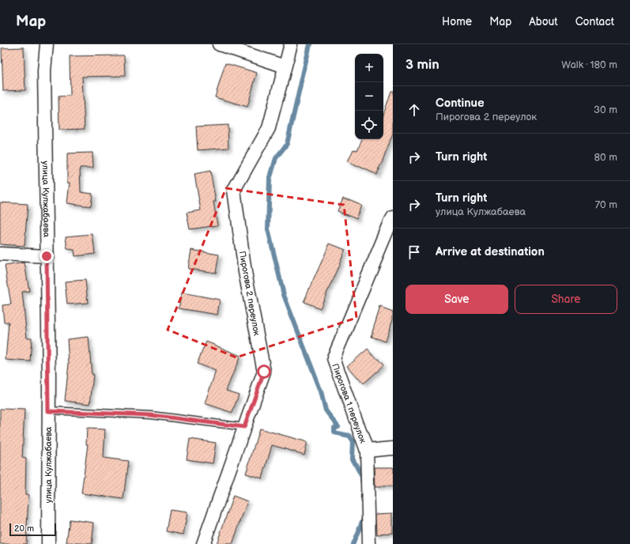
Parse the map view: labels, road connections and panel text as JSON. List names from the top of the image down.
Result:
{
  "streets": {
    "street": ["улица Кулжабаева", "Пирогова 2 переулок", "Пирогова 1 переулок"]
  },
  "scale_bar": "20 m",
  "page": {
    "header": "Map",
    "nav": [
      "Home",
      "Map",
      "About",
      "Contact"
    ],
    "heading": ["3 min", "Walk · 180 m"],
    "map_buttons": ["+", "−"],
    "list": [
      ["Continue", "Пирогова 2 переулок", "30 m"],
      ["Turn right", "80 m"],
      ["Turn right", "улица Кулжабаева", "70 m"],
      "Arrive at destination"
    ],
    "buttons": ["Save", "Share"],
    "scale": "20 m"
  }
}
